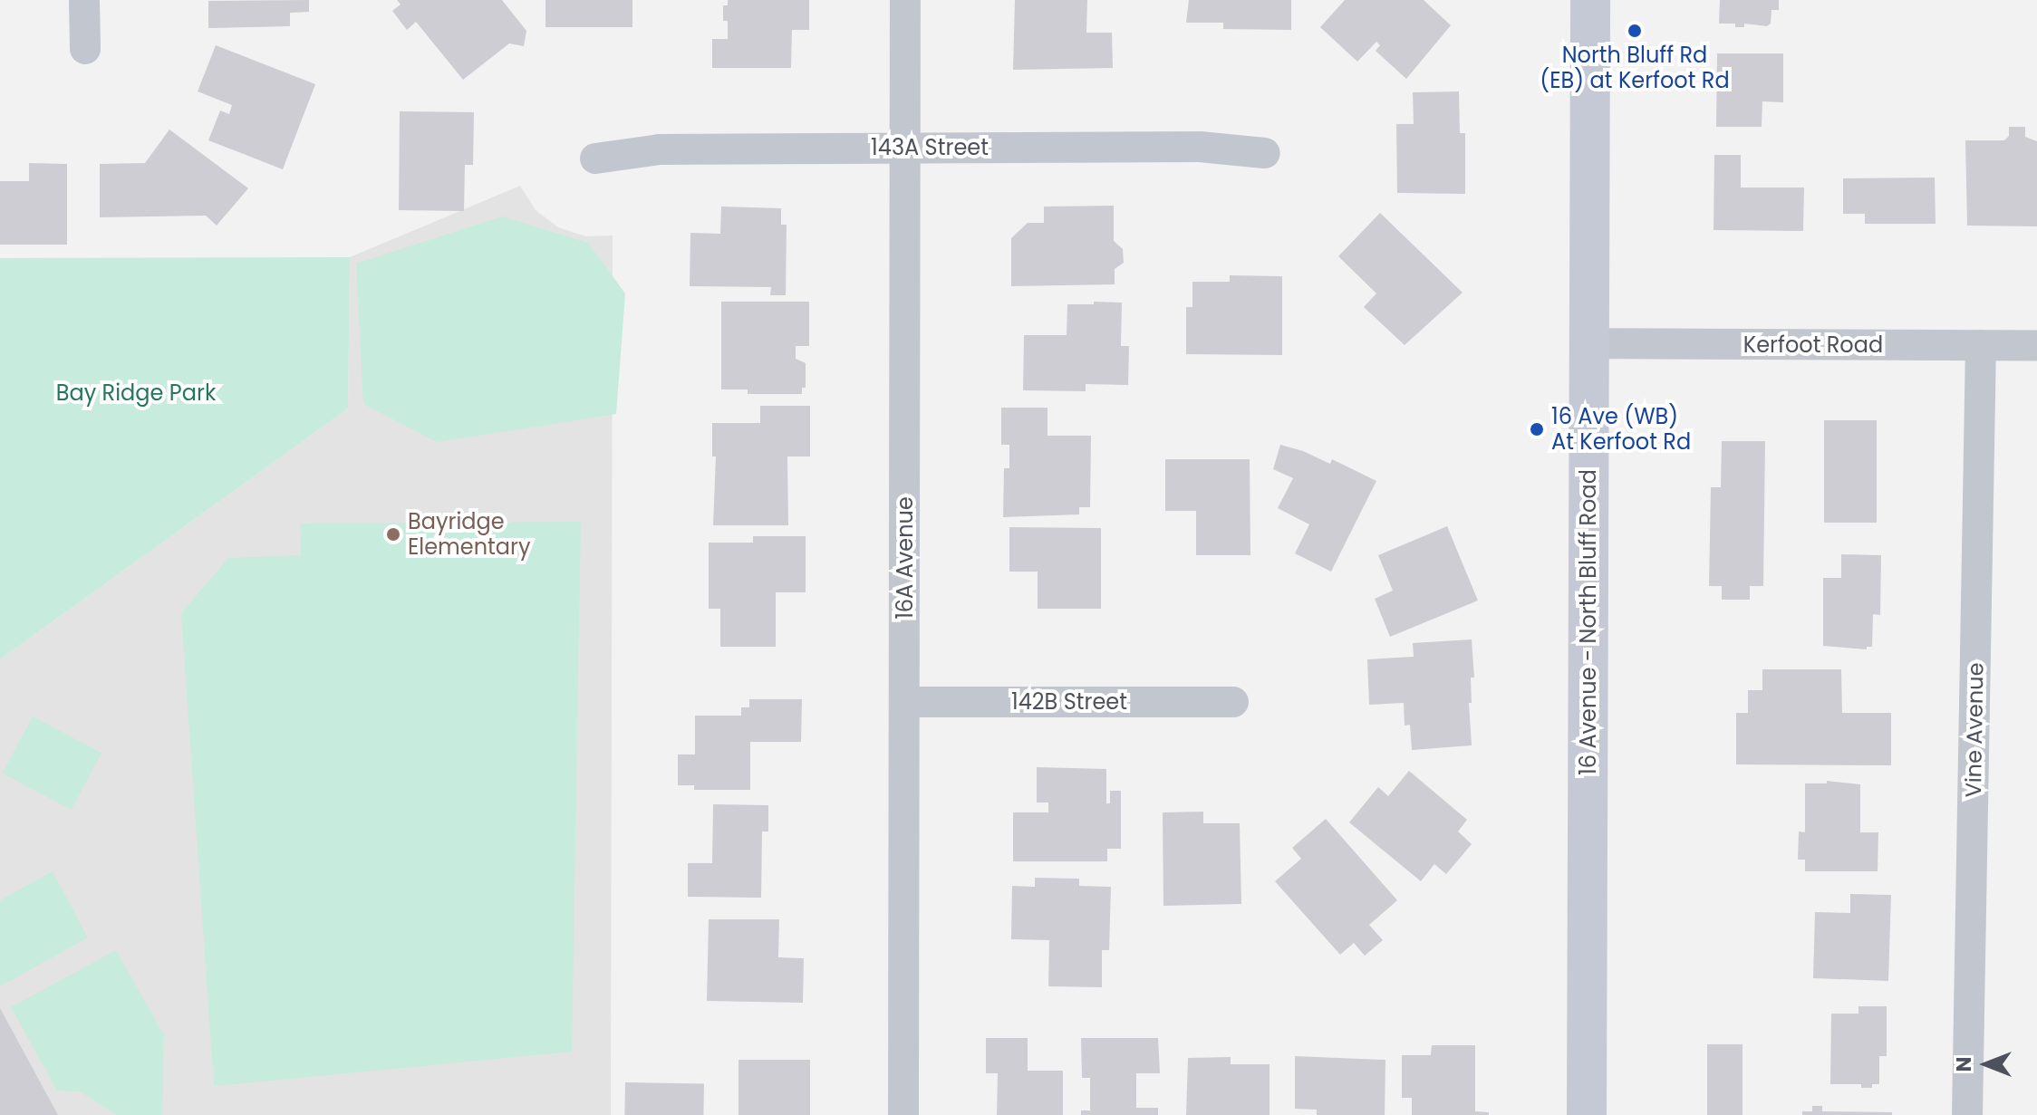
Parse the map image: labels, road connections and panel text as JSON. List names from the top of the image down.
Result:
{
  "streets": {
    "main road": ["16 Avenue - North Bluff Road"],
    "street": [
      "143A Street",
      "Kerfoot Road",
      "16A Avenue",
      "142B Street",
      "Vine Avenue"
    ]
  },
  "crossings": [
    ["143A Street", "16A Avenue"],
    ["Kerfoot Road", "16 Avenue - North Bluff Road"],
    ["Kerfoot Road", "Vine Avenue"],
    ["16A Avenue", "142B Street"]
  ],
  "parks": ["Bay Ridge Park"],
  "places": ["North Bluff Rd (EB) at Kerfoot Rd", "16 Ave (WB) At Kerfoot Rd", "Bayridge Elementary"],
  "north": "left"
}
